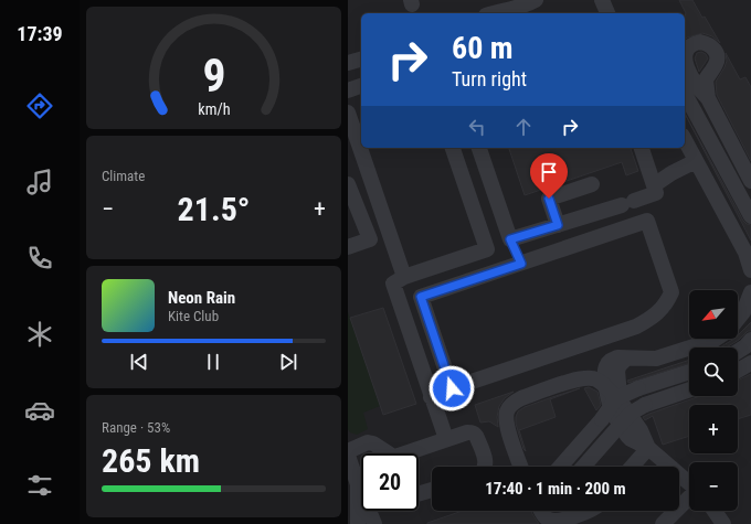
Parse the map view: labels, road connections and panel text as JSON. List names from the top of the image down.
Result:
{
  "north": "bottom left",
  "page": {
    "tabs": "17:39",
    "turn": ["60 m", "Turn right"],
    "tile": [
      "Climate",
      ["Range · 53%", "265 km"]
    ],
    "heat": ["−", "21.5°", "+"],
    "song": ["Neon Rain", "Kite Club"],
    "map_buttons": ["+", "−"],
    "limit": "20",
    "trip": "17:40 · 1 min · 200 m",
    "gauge": ["9", "km/h"]
  }
}
